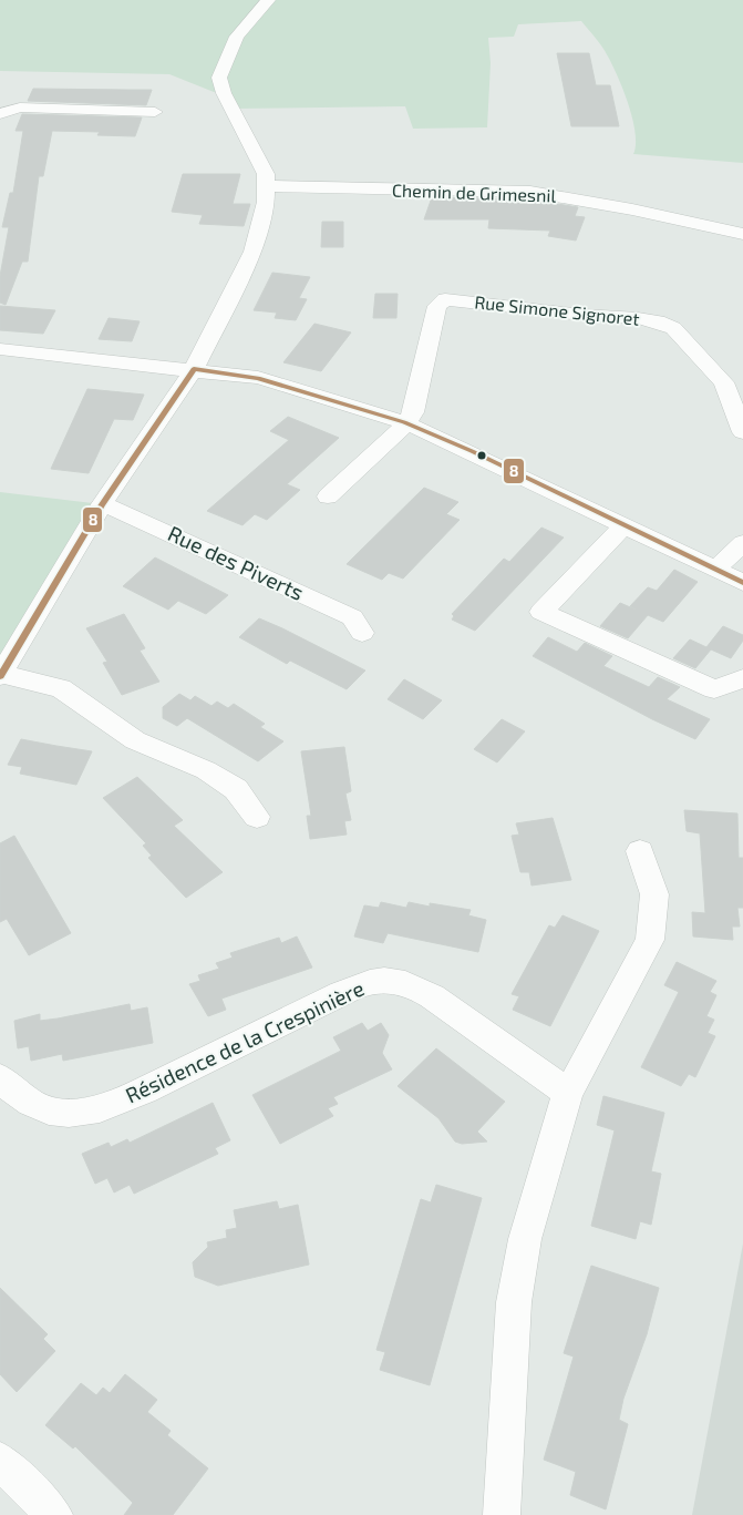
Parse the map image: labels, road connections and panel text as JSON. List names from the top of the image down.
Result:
{
  "streets": {
    "street": [
      "Chemin de Grimesnil",
      "Rue Simone Signoret",
      "Rue des Piverts",
      "Résidence de la Crespinière"
    ]
  },
  "lines": ["transit line 8"]
}
